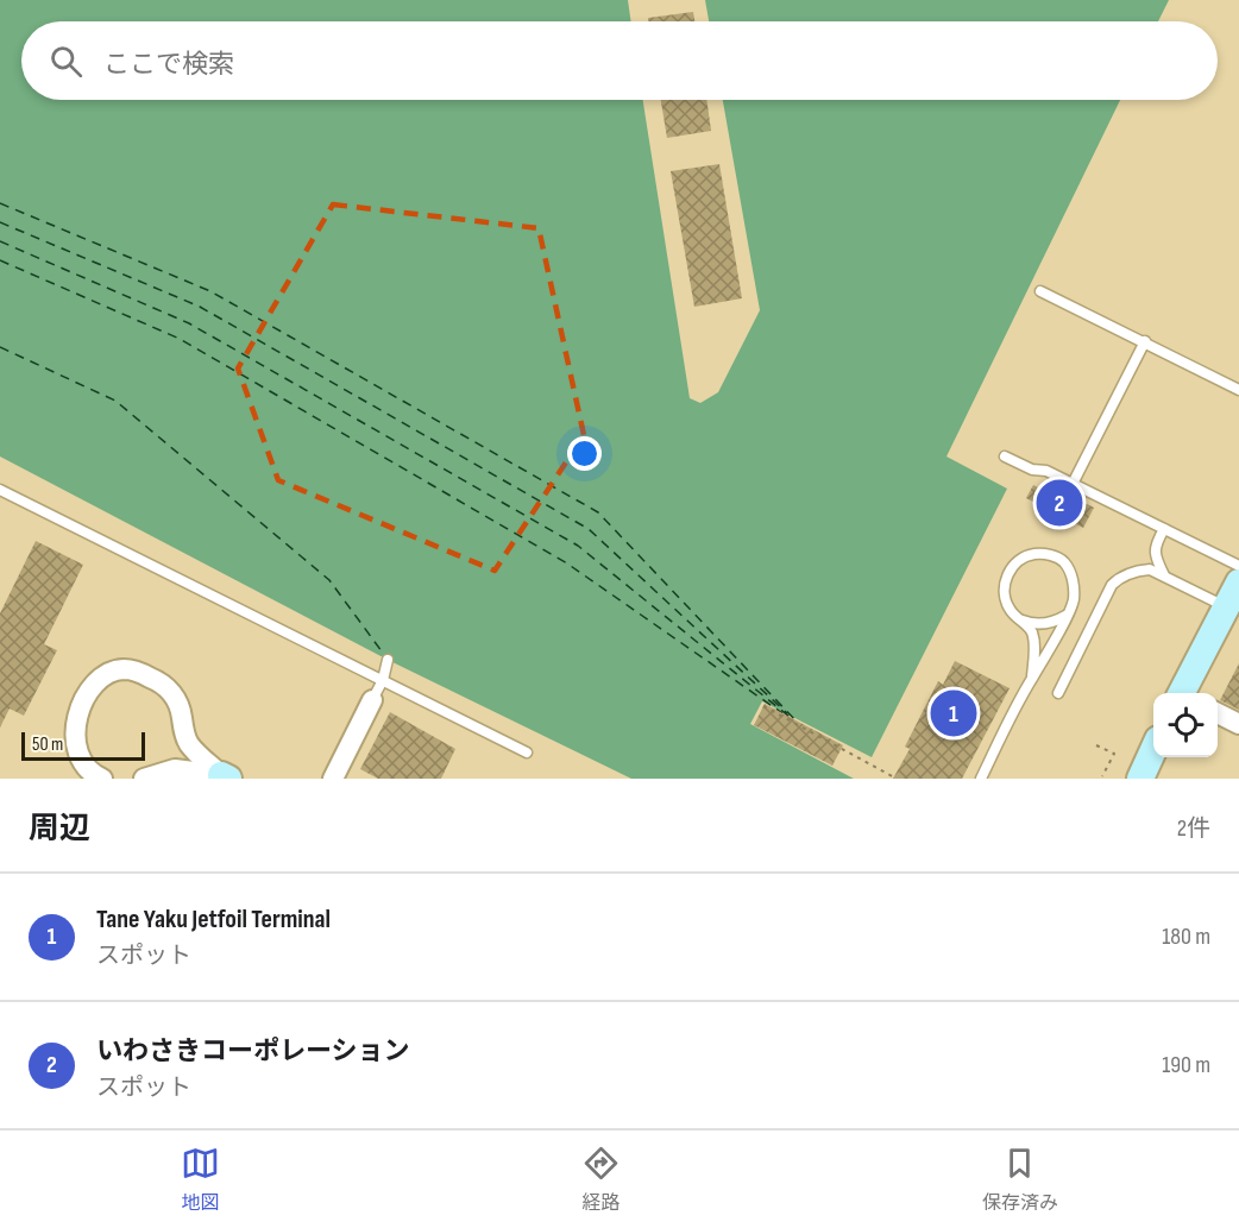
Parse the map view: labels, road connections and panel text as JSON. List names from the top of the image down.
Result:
{
  "scale_bar": "50 m",
  "page": {
    "search": "ここで検索",
    "pins": ["2", "1"],
    "scale": "50 m",
    "heading": ["周辺", "2件"],
    "list": [
      {
        "mark": "1",
        "name": "Tane Yaku Jetfoil Terminal",
        "note": "スポット",
        "value": "180 m"
      },
      {
        "mark": "2",
        "name": "いわさきコーポレーション",
        "note": "スポット",
        "value": "190 m"
      }
    ],
    "nav": ["地図", "経路", "保存済み"]
  }
}
